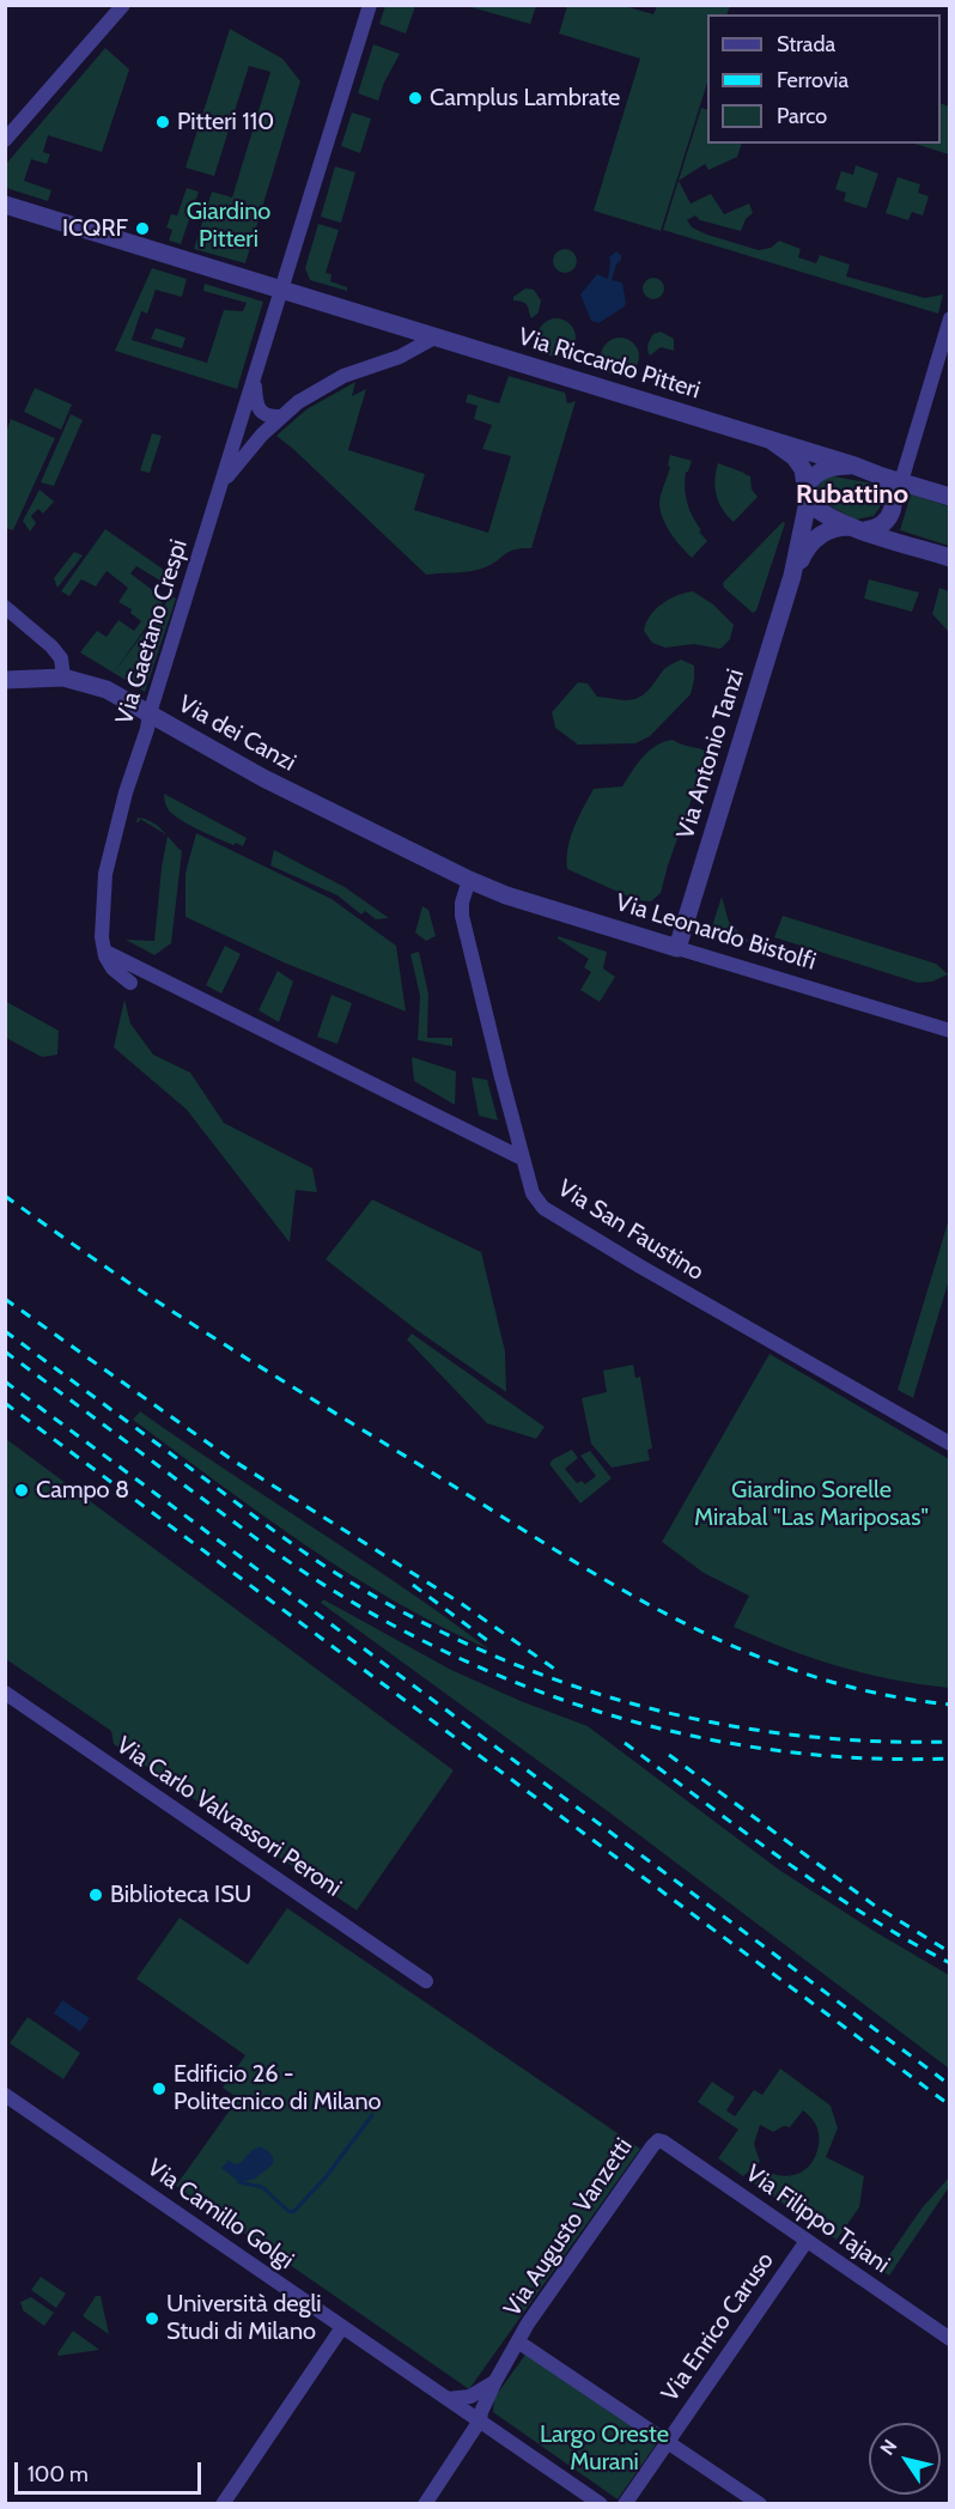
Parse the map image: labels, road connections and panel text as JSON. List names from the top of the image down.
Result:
{
  "streets": {
    "street": [
      "Via Riccardo Pitteri",
      "Via Gaetano Crespi",
      "Via dei Canzi",
      "Via Antonio Tanzi",
      "Via Leonardo Bistolfi",
      "Via San Faustino",
      "Via Carlo Valvassori Peroni",
      "Via Camillo Golgi",
      "Via Filippo Tajani",
      "Via Augusto Vanzetti",
      "Via Enrico Caruso"
    ]
  },
  "crossings": [
    ["Via Riccardo Pitteri", "Via Gaetano Crespi"],
    ["Via Riccardo Pitteri", "Via Antonio Tanzi"],
    ["Via Gaetano Crespi", "Via dei Canzi"],
    ["Via dei Canzi", "Via Leonardo Bistolfi"],
    ["Via dei Canzi", "Via San Faustino"],
    ["Via Antonio Tanzi", "Via Leonardo Bistolfi"],
    ["Via Leonardo Bistolfi", "Via San Faustino"],
    ["Via Filippo Tajani", "Via Augusto Vanzetti"],
    ["Via Filippo Tajani", "Via Enrico Caruso"]
  ],
  "districts": ["Rubattino"],
  "parks": ["Giardino Pitteri", "Giardino Sorelle Mirabal \"Las Mariposas\"", "Largo Oreste Murani"],
  "places": [
    "Camplus Lambrate",
    "Pitteri 110",
    "ICQRF",
    "Campo 8",
    "Biblioteca ISU",
    "Edificio 26 - Politecnico di Milano",
    "Università degli Studi di Milano"
  ],
  "legend": ["Strada", "Ferrovia", "Parco"],
  "scale_bar": "100 m",
  "north": "top left"
}
